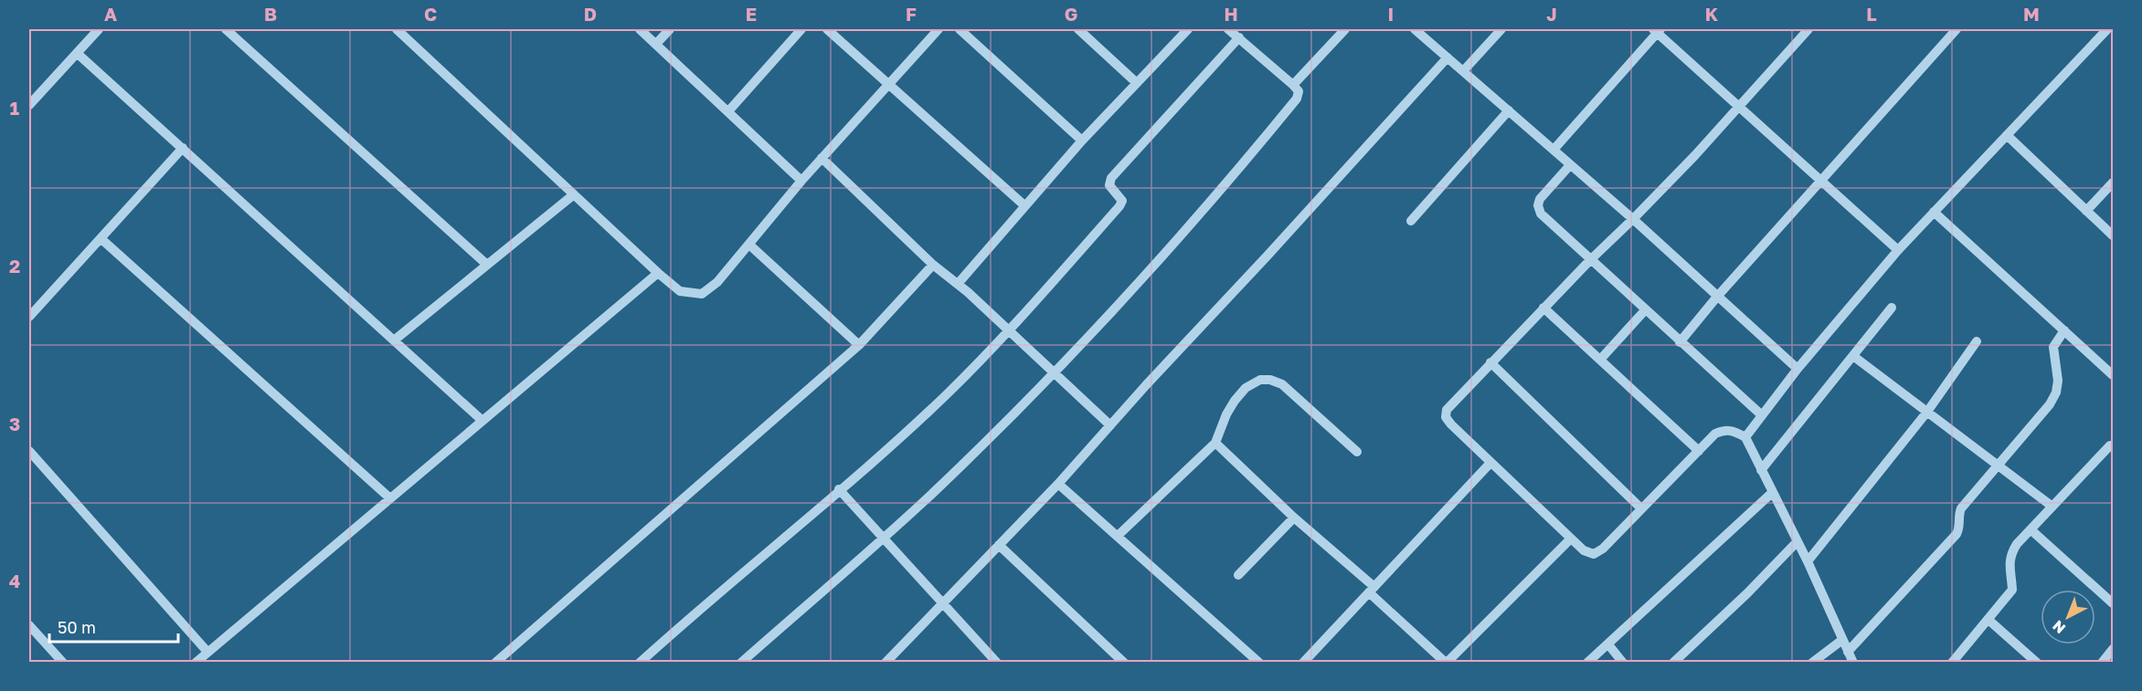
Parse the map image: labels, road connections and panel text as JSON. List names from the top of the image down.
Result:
{
  "scale_bar": "50 m",
  "north": "bottom left",
  "grid": {
    "columns": [
      "A",
      "B",
      "C",
      "D",
      "E",
      "F",
      "G",
      "H",
      "I",
      "J",
      "K",
      "L",
      "M"
    ],
    "rows": [
      "1",
      "2",
      "3",
      "4"
    ]
  }
}
